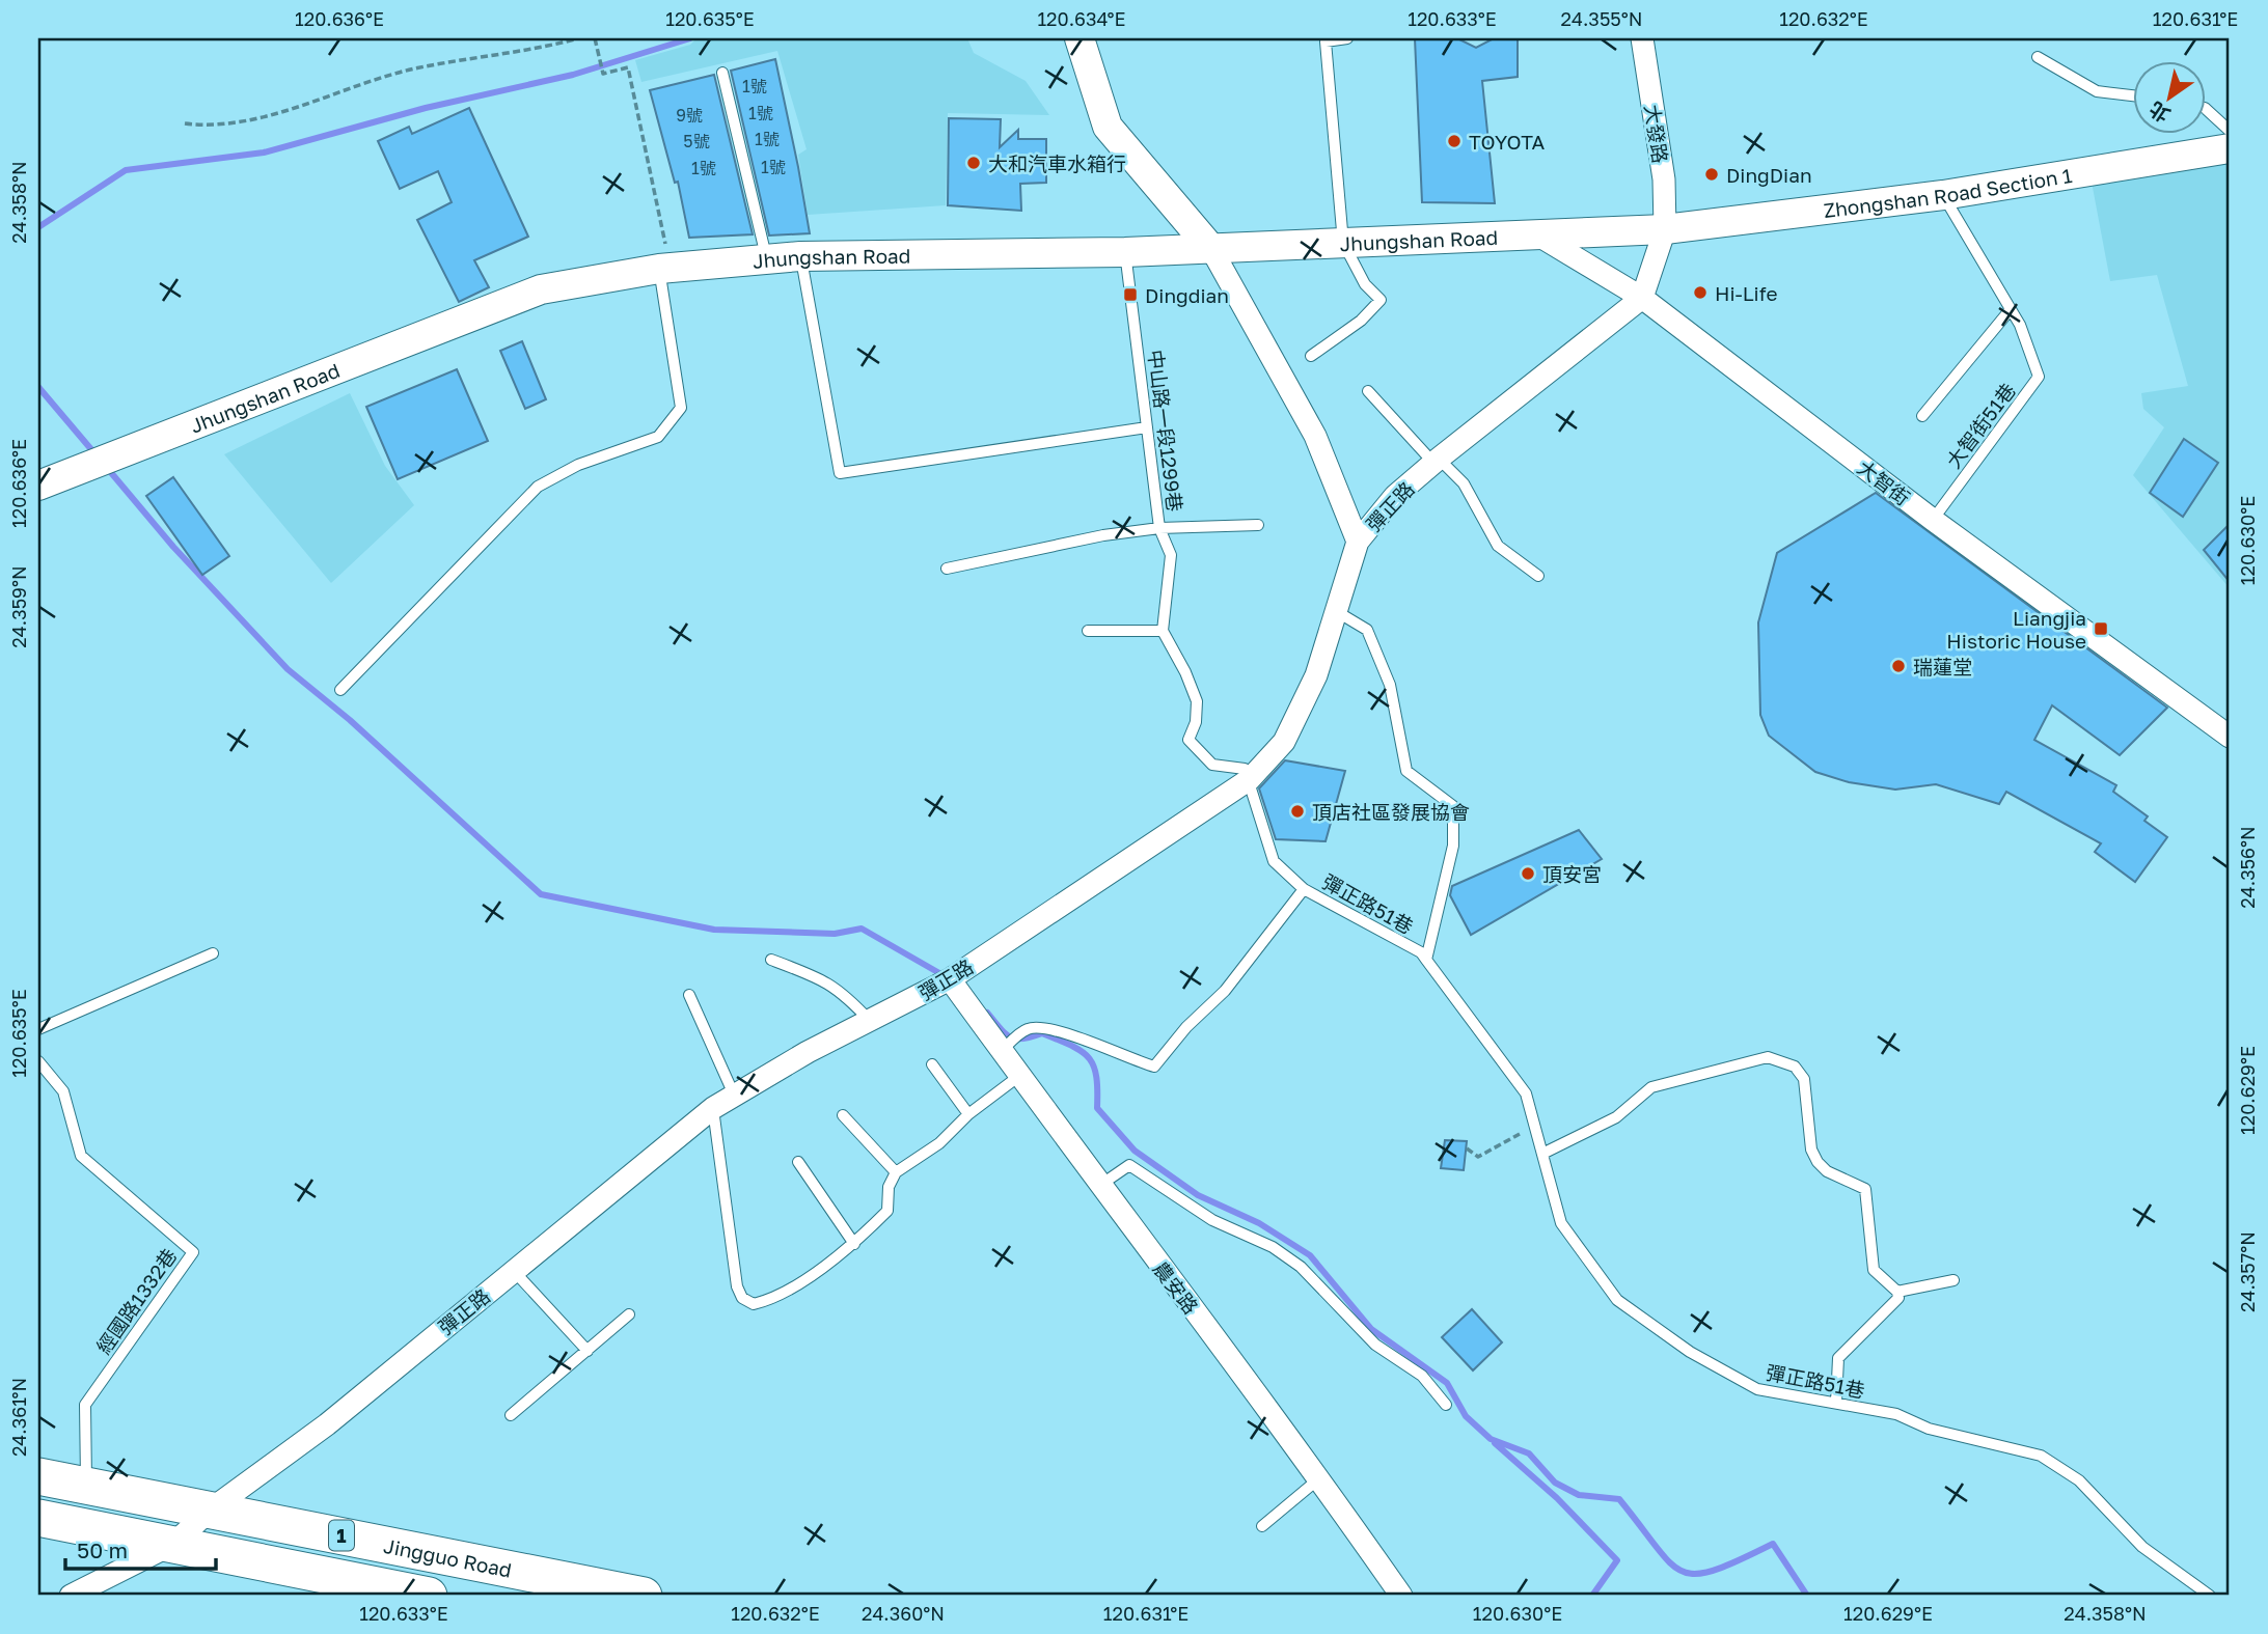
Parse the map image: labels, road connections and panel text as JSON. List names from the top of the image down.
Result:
{
  "streets": {
    "main road": ["1", "Jingguo Road"],
    "street": [
      "大發路",
      "Zhongshan Road Section 1",
      "Jhungshan Road",
      "大智街",
      "彈正路",
      "農安路"
    ],
    "lane": [
      "大智街51巷",
      "中山路一段1299巷",
      "彈正路51巷",
      "經國路1332巷"
    ]
  },
  "crossings": [
    ["大發路", "Zhongshan Road Section 1"],
    ["大發路", "Jhungshan Road"],
    ["Zhongshan Road Section 1", "Jhungshan Road"],
    ["Jhungshan Road", "中山路一段1299巷"],
    ["Jhungshan Road", "大智街"],
    ["大智街51巷", "大智街"],
    ["大智街", "彈正路"],
    ["彈正路", "彈正路51巷"],
    ["彈正路", "農安路"],
    ["彈正路", "1"],
    ["彈正路", "Jingguo Road"],
    ["彈正路51巷", "農安路"],
    ["經國路1332巷", "Jingguo Road"]
  ],
  "places": {
    "other": [
      "TOYOTA",
      "大和汽車水箱行",
      "DingDian",
      "Hi-Life",
      "瑞蓮堂",
      "頂店社區發展協會",
      "頂安宮"
    ],
    "transit": ["Dingdian", "Liangjia Historic House"]
  },
  "house_numbers": [
    "1號",
    "1號",
    "9號",
    "1號",
    "5號",
    "1號",
    "1號"
  ],
  "scale_bar": "50 m",
  "north": "bottom left",
  "coordinates": [
    "120.636°E",
    "120.635°E",
    "120.634°E",
    "120.633°E",
    "24.355°N",
    "120.632°E",
    "120.631°E",
    "24.358°N",
    "120.630°E",
    "24.359°N",
    "24.356°N",
    "120.629°E",
    "24.357°N",
    "24.361°N",
    "24.360°N"
  ]
}
